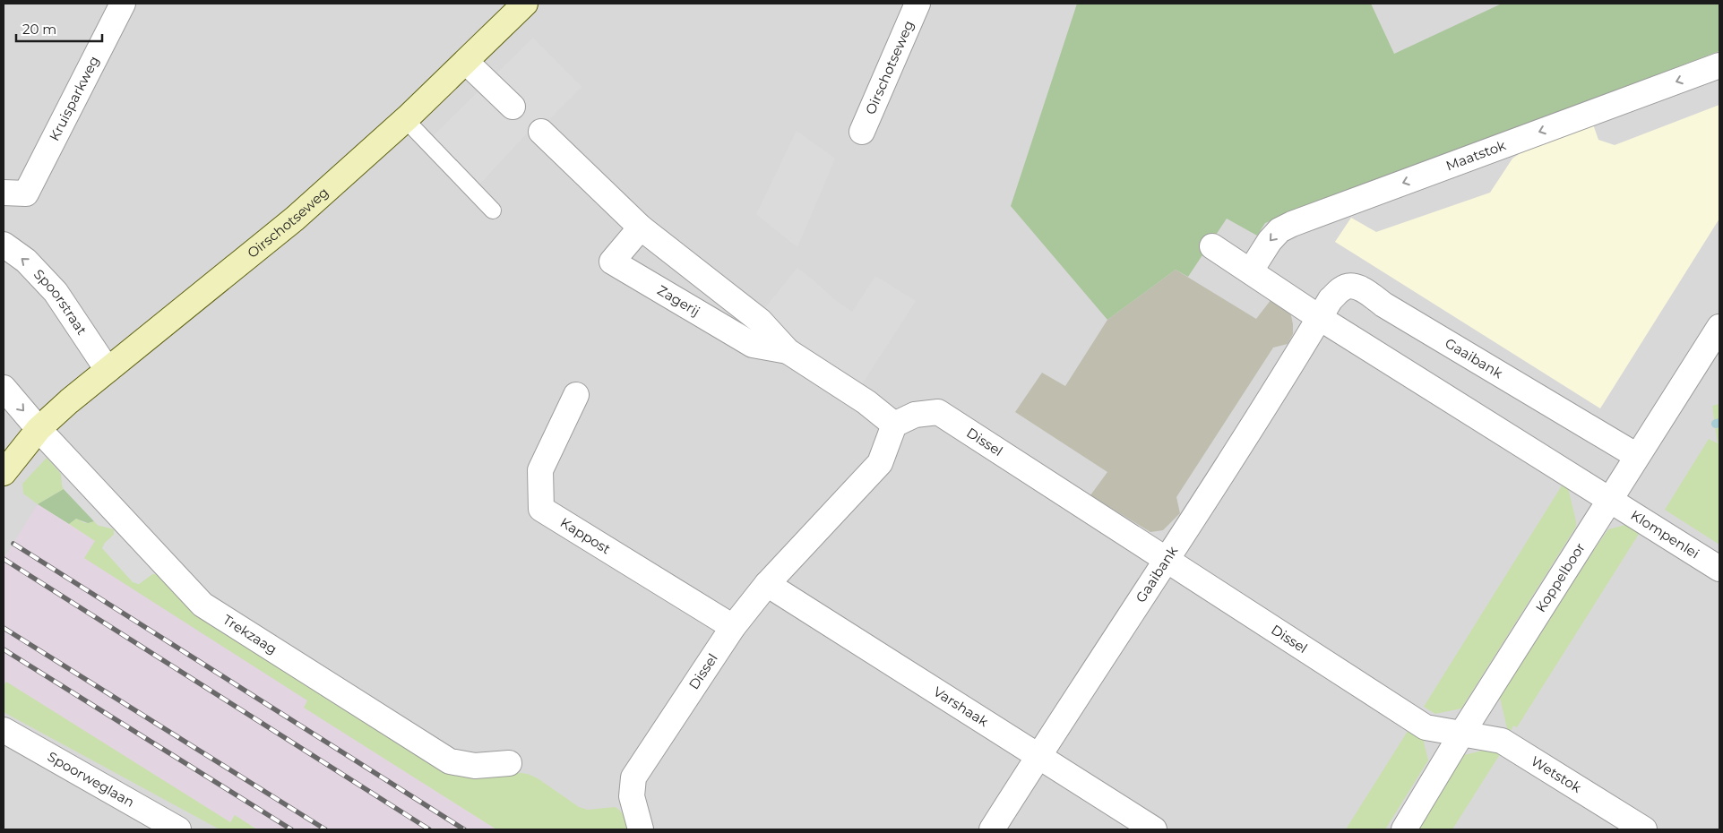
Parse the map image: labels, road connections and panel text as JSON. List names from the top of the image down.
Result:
{
  "streets": {
    "street": [
      "Oirschotseweg",
      "Kruisparkweg",
      "Maatstok",
      "Zagerij",
      "Spoorstraat",
      "Gaaibank",
      "Dissel",
      "Klompenlei",
      "Kappost",
      "Koppelboor",
      "Trekzaag",
      "Varshaak",
      "Wetstok",
      "Spoorweglaan"
    ]
  },
  "crossings": [
    ["Oirschotseweg", "Spoorstraat"],
    ["Oirschotseweg", "Trekzaag"],
    ["Zagerij", "Dissel"],
    ["Gaaibank", "Dissel"],
    ["Gaaibank", "Koppelboor"],
    ["Gaaibank", "Varshaak"],
    ["Dissel", "Kappost"],
    ["Dissel", "Koppelboor"],
    ["Dissel", "Varshaak"],
    ["Dissel", "Wetstok"],
    ["Klompenlei", "Koppelboor"],
    ["Koppelboor", "Wetstok"]
  ],
  "one_way": ["Maatstok", "Spoorstraat"],
  "scale_bar": "20 m"
}
